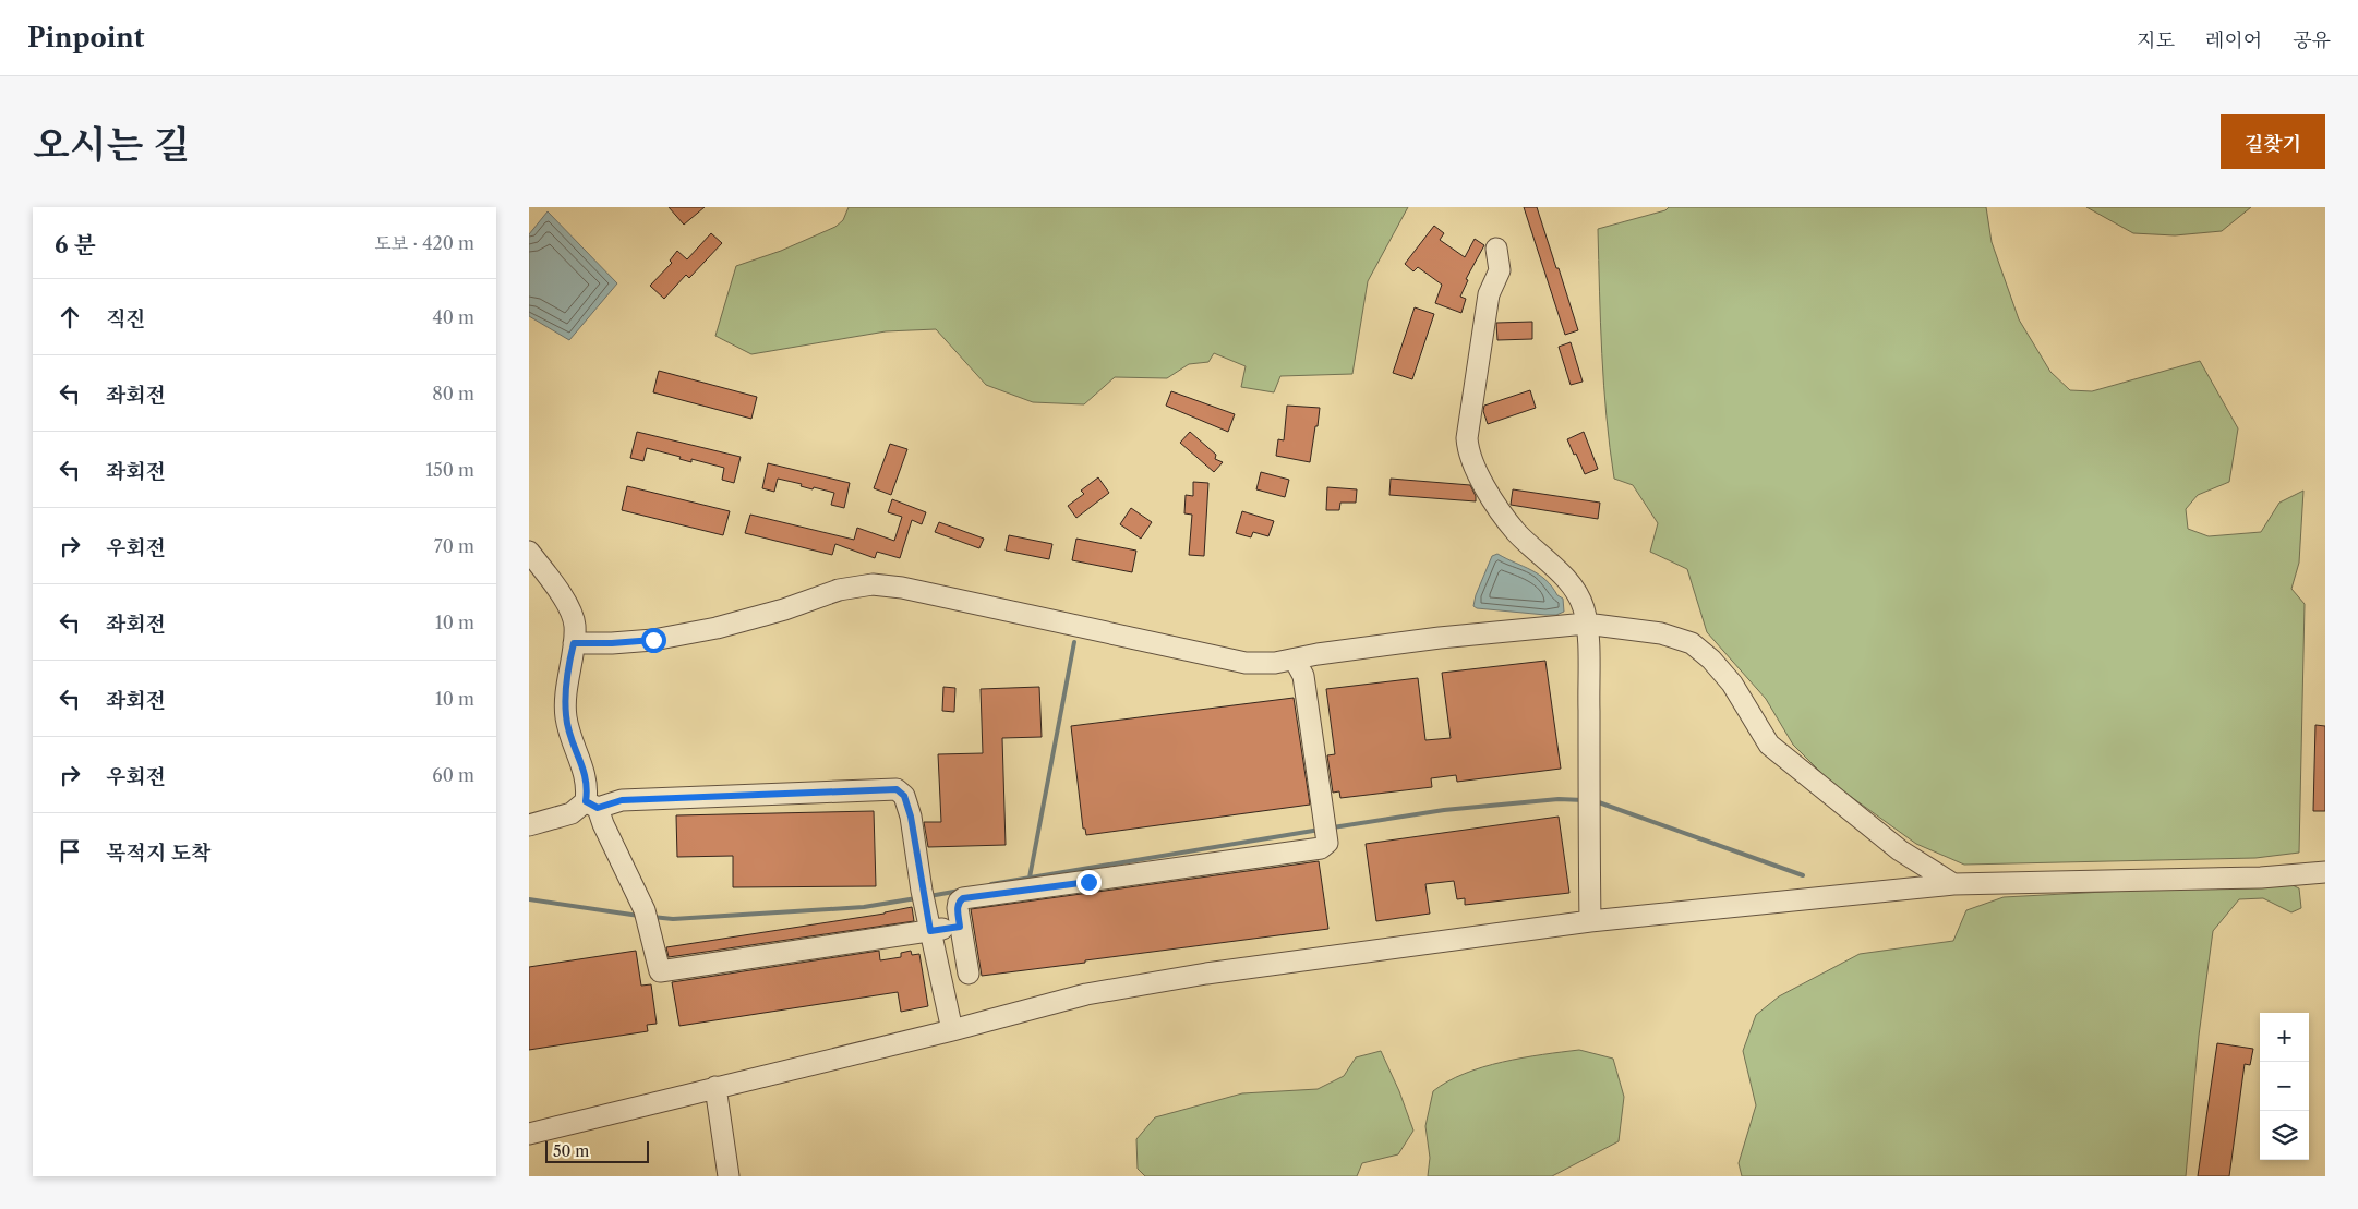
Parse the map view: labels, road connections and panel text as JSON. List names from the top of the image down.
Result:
{
  "scale_bar": "50 m",
  "page": {
    "header": "Pinpoint",
    "nav": ["지도", "레이어", "공유"],
    "title": "오시는 길",
    "buttons": "길찾기",
    "heading": ["6 분", "도보 · 420 m"],
    "list": [
      ["직진", "40 m"],
      ["좌회전", "80 m"],
      ["좌회전", "150 m"],
      ["우회전", "70 m"],
      ["좌회전", "10 m"],
      ["좌회전", "10 m"],
      ["우회전", "60 m"],
      "목적지 도착"
    ],
    "map_buttons": ["+", "−"],
    "scale": "50 m"
  }
}
